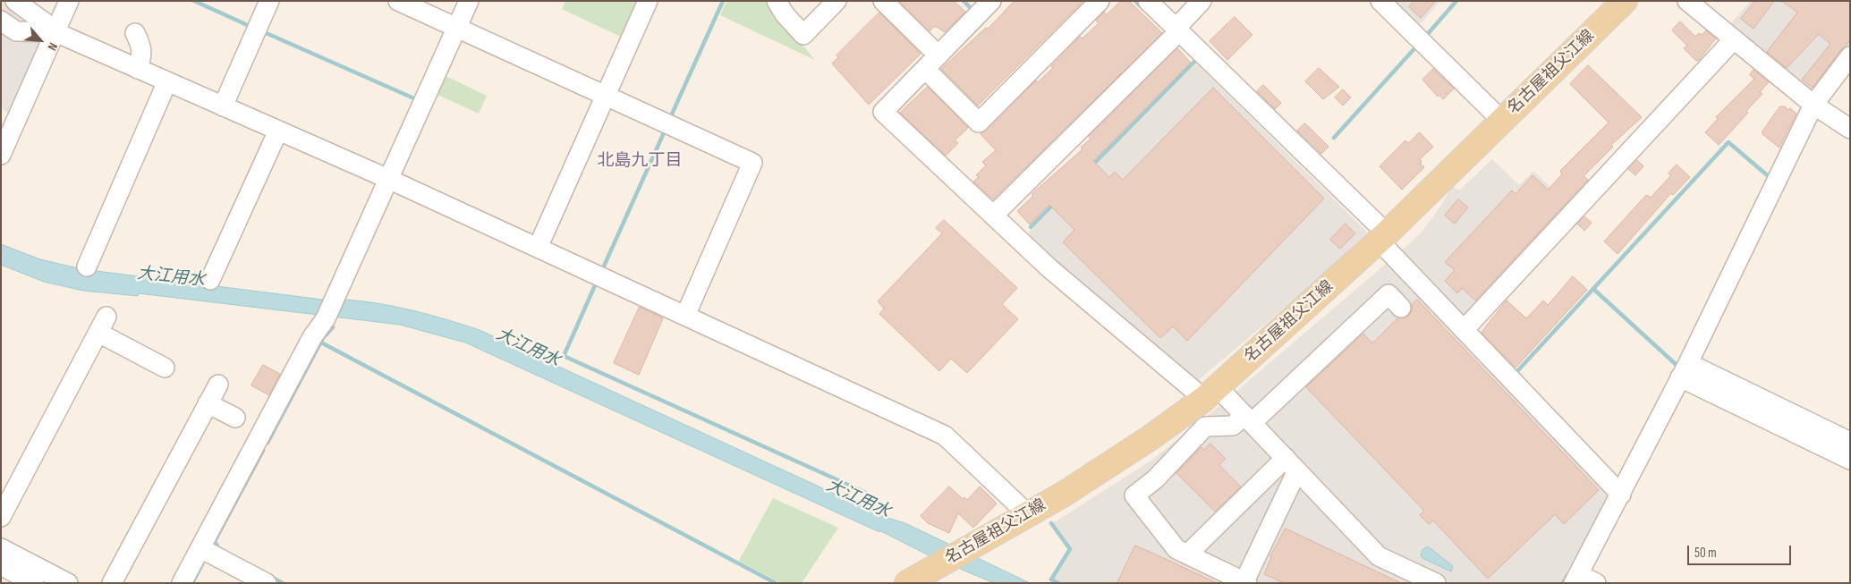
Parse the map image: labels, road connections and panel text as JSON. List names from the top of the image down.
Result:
{
  "streets": {
    "main road": ["名古屋祖父江線"]
  },
  "districts": ["北島九丁目"],
  "water": ["大江用水"],
  "scale_bar": "50 m",
  "north": "bottom right"
}
